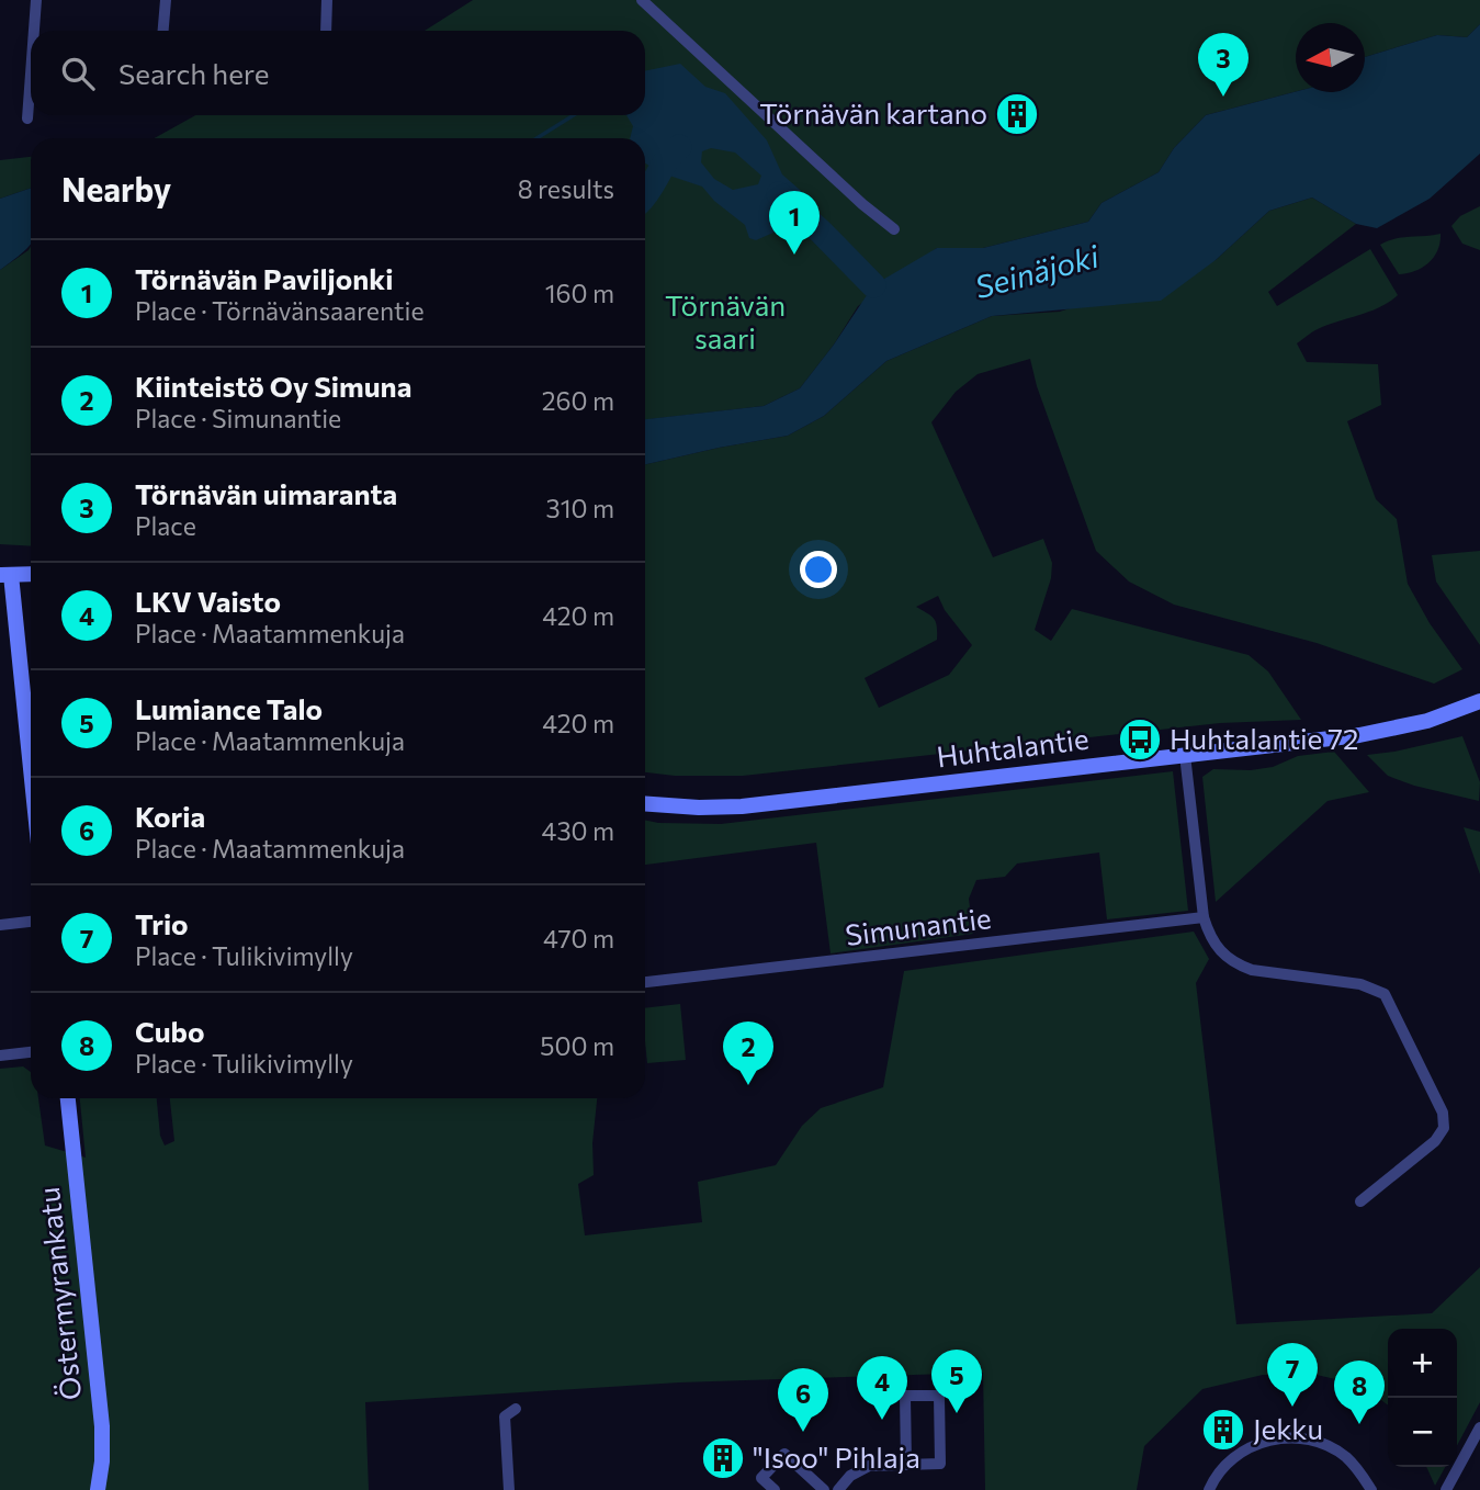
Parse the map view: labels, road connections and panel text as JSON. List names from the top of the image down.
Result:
{
  "streets": {
    "main road": ["Huhtalantie", "Östermyrankatu"],
    "street": ["Simunantie"]
  },
  "water": ["Seinäjoki"],
  "parks": ["Törnävän saari"],
  "places": {
    "building": ["Törnävän kartano", "Jekku", "\"Isoo\" Pihlaja"],
    "bus stop": ["Huhtalantie 72"]
  },
  "north": "left",
  "page": {
    "search": "Search here",
    "pins": [
      "3",
      "1",
      "2",
      "7",
      "5",
      "4",
      "8",
      "6"
    ],
    "heading": ["Nearby", "8 results"],
    "list": [
      {
        "mark": "1",
        "name": "Törnävän Paviljonki",
        "note": "Place · Törnävänsaarentie",
        "value": "160 m"
      },
      {
        "mark": "2",
        "name": "Kiinteistö Oy Simuna",
        "note": "Place · Simunantie",
        "value": "260 m"
      },
      {
        "mark": "3",
        "name": "Törnävän uimaranta",
        "note": "Place",
        "value": "310 m"
      },
      {
        "mark": "4",
        "name": "LKV Vaisto",
        "note": "Place · Maatammenkuja",
        "value": "420 m"
      },
      {
        "mark": "5",
        "name": "Lumiance Talo",
        "note": "Place · Maatammenkuja",
        "value": "420 m"
      },
      {
        "mark": "6",
        "name": "Koria",
        "note": "Place · Maatammenkuja",
        "value": "430 m"
      },
      {
        "mark": "7",
        "name": "Trio",
        "note": "Place · Tulikivimylly",
        "value": "470 m"
      },
      {
        "mark": "8",
        "name": "Cubo",
        "note": "Place · Tulikivimylly",
        "value": "500 m"
      }
    ],
    "map_buttons": ["+", "−"]
  }
}
